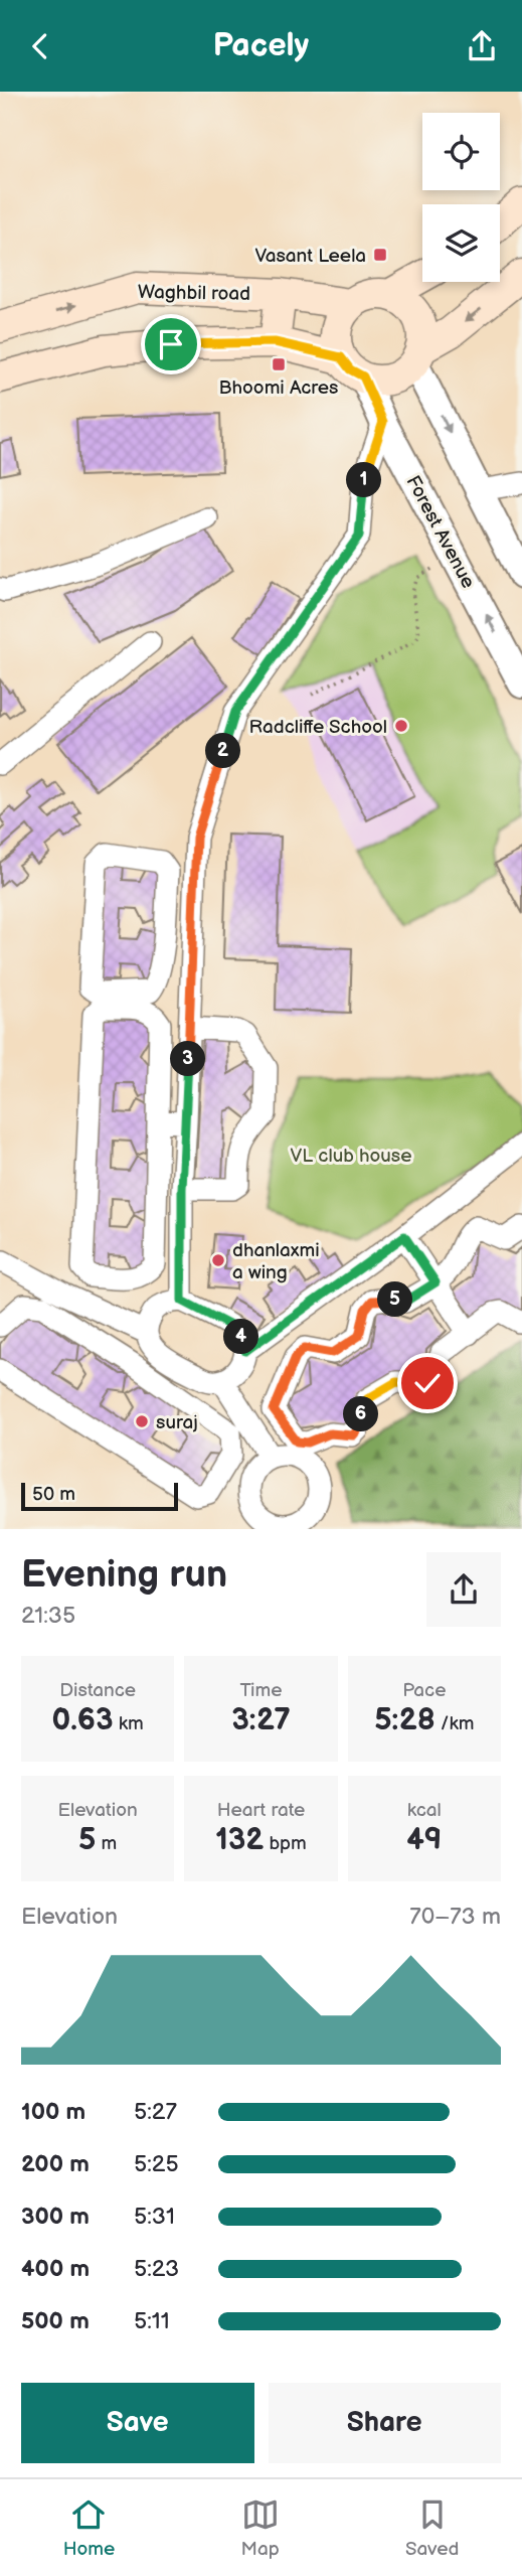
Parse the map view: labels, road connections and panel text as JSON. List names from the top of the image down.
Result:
{
  "streets": {
    "main road": ["Waghbil road"],
    "street": ["Forest Avenue"]
  },
  "crossings": [
    ["Waghbil road", "Forest Avenue"]
  ],
  "parks": ["VL club house"],
  "places": {
    "transit": ["Vasant Leela", "Bhoomi Acres"],
    "other": ["Radcliffe School", "dhanlaxmi a wing", "suraj"]
  },
  "scale_bar": "50 m",
  "page": {
    "header": "Pacely",
    "pins": [
      "1",
      "2",
      "3",
      "5",
      "4",
      "6"
    ],
    "scale": "50 m",
    "heading": ["Evening run", "21:35"],
    "stats": [
      ["Distance", "0.63 km"],
      ["Time", "3:27"],
      ["Pace", "5:28 /km"],
      ["Elevation", "5 m"],
      ["Heart rate", "132 bpm"],
      ["kcal", "49"]
    ],
    "chart": ["Elevation", "70–73 m"],
    "list": [
      {
        "name": "100 m",
        "note": "5:27"
      },
      {
        "name": "200 m",
        "note": "5:25"
      },
      {
        "name": "300 m",
        "note": "5:31"
      },
      {
        "name": "400 m",
        "note": "5:23"
      },
      {
        "name": "500 m",
        "note": "5:11"
      }
    ],
    "buttons": ["Save", "Share"],
    "tabs": ["Home", "Map", "Saved"]
  }
}
